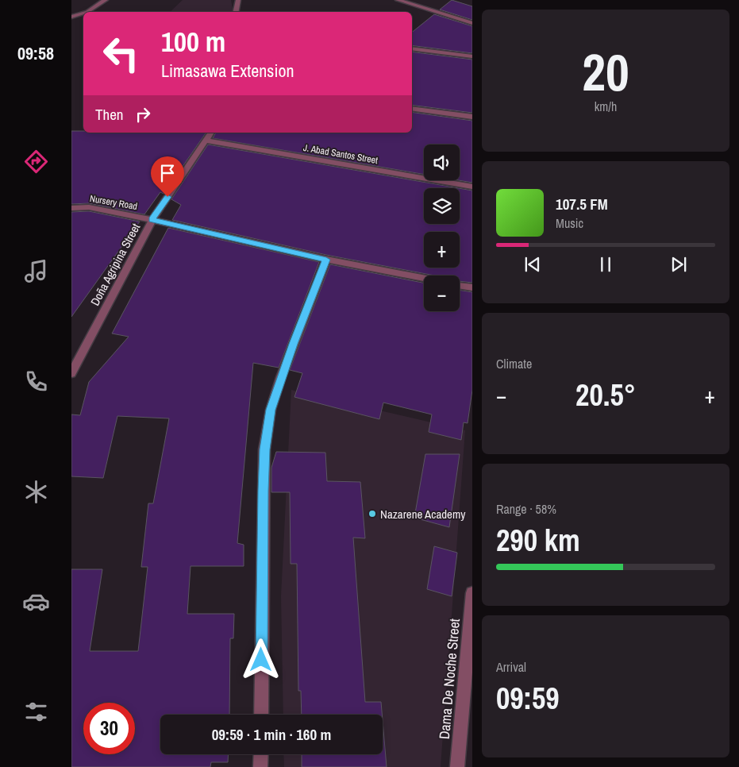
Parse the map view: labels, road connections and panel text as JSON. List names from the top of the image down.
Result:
{
  "streets": {
    "street": [
      "J. Abad Santos Street",
      "Nursery Road",
      "Doña Agripina Street",
      "Dama De Noche Street"
    ]
  },
  "crossings": [
    ["J. Abad Santos Street", "Doña Agripina Street"],
    ["Nursery Road", "Doña Agripina Street"]
  ],
  "places": ["Nazarene Academy"],
  "page": {
    "tabs": "09:58",
    "tile": [
      ["20", "km/h"],
      "Climate",
      ["Range · 58%", "290 km"],
      ["Arrival", "09:59"]
    ],
    "turn": ["100 m", "Limasawa Extension"],
    "then": "Then",
    "map_buttons": ["+", "−"],
    "song": ["107.5 FM", "Music"],
    "heat": ["−", "20.5°", "+"],
    "limit": "30",
    "trip": "09:59 · 1 min · 160 m"
  }
}
